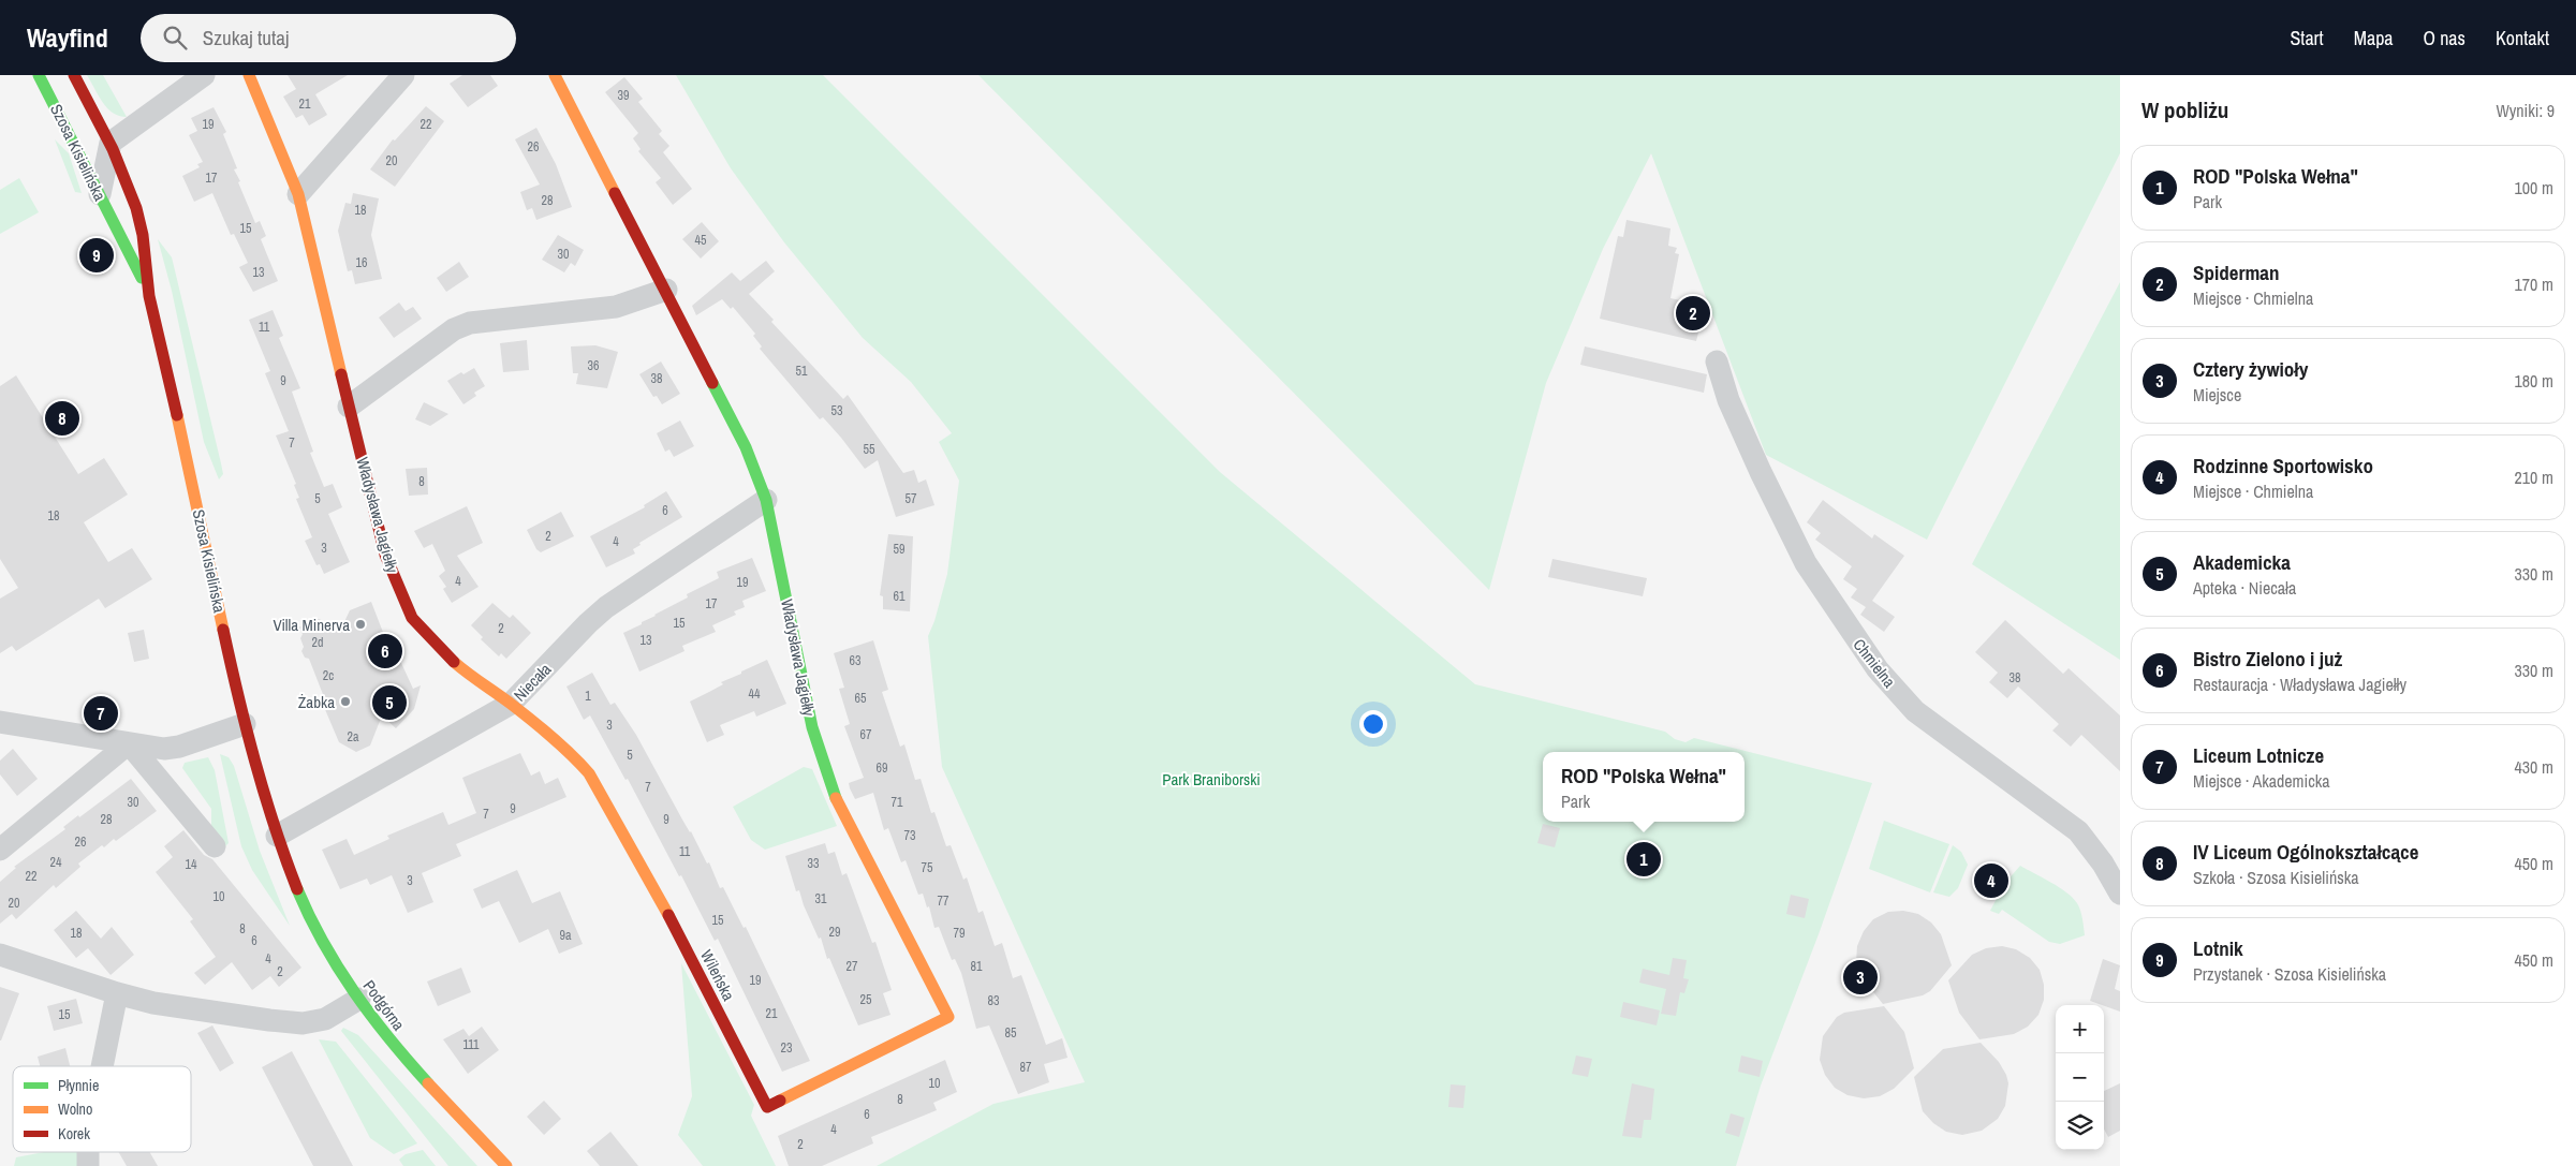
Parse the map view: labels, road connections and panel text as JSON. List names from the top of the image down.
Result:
{
  "streets": {
    "street": [
      "Szosa Kisielińska",
      "Władysława Jagiełły",
      "Chmielna",
      "Niecała",
      "Wileńska",
      "Podgórna"
    ]
  },
  "crossings": [
    ["Szosa Kisielińska", "Niecała"],
    ["Szosa Kisielińska", "Podgórna"],
    ["Władysława Jagiełły", "Niecała"],
    ["Władysława Jagiełły", "Wileńska"],
    ["Niecała", "Wileńska"],
    ["Niecała", "Podgórna"]
  ],
  "parks": ["Park Braniborski"],
  "places": ["Villa Minerva", "Żabka"],
  "house_numbers": [
    "39",
    "21",
    "19",
    "22",
    "26",
    "20",
    "17",
    "28",
    "18",
    "15",
    "45",
    "30",
    "16",
    "13",
    "11",
    "36",
    "51",
    "38",
    "9",
    "53",
    "7",
    "55",
    "8",
    "5",
    "57",
    "6",
    "18",
    "2",
    "4",
    "3",
    "59",
    "4",
    "19",
    "61",
    "17",
    "15",
    "2",
    "13",
    "2d",
    "63",
    "2c",
    "38",
    "44",
    "1",
    "65",
    "3",
    "67",
    "2a",
    "5",
    "69",
    "7",
    "30",
    "71",
    "9",
    "7",
    "28",
    "9",
    "73",
    "26",
    "11",
    "24",
    "33",
    "14",
    "75",
    "22",
    "3",
    "10",
    "31",
    "77",
    "20",
    "15",
    "8",
    "29",
    "18",
    "79",
    "9a",
    "6",
    "4",
    "27",
    "81",
    "2",
    "19",
    "25",
    "83",
    "21",
    "15",
    "85",
    "111",
    "23",
    "87",
    "10",
    "8",
    "6",
    "4",
    "2"
  ],
  "legend": ["Płynnie", "Wolno", "Korek"],
  "page": {
    "header": "Wayfind",
    "search": "Szukaj tutaj",
    "nav": [
      "Start",
      "Mapa",
      "O nas",
      "Kontakt"
    ],
    "heading": ["W pobliżu", "Wyniki: 9"],
    "list": [
      {
        "mark": "1",
        "name": "ROD \"Polska Wełna\"",
        "note": "Park",
        "value": "100 m"
      },
      {
        "mark": "2",
        "name": "Spiderman",
        "note": "Miejsce · Chmielna",
        "value": "170 m"
      },
      {
        "mark": "3",
        "name": "Cztery żywioły",
        "note": "Miejsce",
        "value": "180 m"
      },
      {
        "mark": "4",
        "name": "Rodzinne Sportowisko",
        "note": "Miejsce · Chmielna",
        "value": "210 m"
      },
      {
        "mark": "5",
        "name": "Akademicka",
        "note": "Apteka · Niecała",
        "value": "330 m"
      },
      {
        "mark": "6",
        "name": "Bistro Zielono i już",
        "note": "Restauracja · Władysława Jagiełły",
        "value": "330 m"
      },
      {
        "mark": "7",
        "name": "Liceum Lotnicze",
        "note": "Miejsce · Akademicka",
        "value": "430 m"
      },
      {
        "mark": "8",
        "name": "IV Liceum Ogólnokształcące",
        "note": "Szkoła · Szosa Kisielińska",
        "value": "450 m"
      },
      {
        "mark": "9",
        "name": "Lotnik",
        "note": "Przystanek · Szosa Kisielińska",
        "value": "450 m"
      }
    ],
    "pins": [
      "9",
      "2",
      "8",
      "6",
      "5",
      "7",
      "1",
      "4",
      "3"
    ],
    "popup": ["ROD \"Polska Wełna\"", "Park"],
    "map_buttons": ["+", "−"]
  }
}
